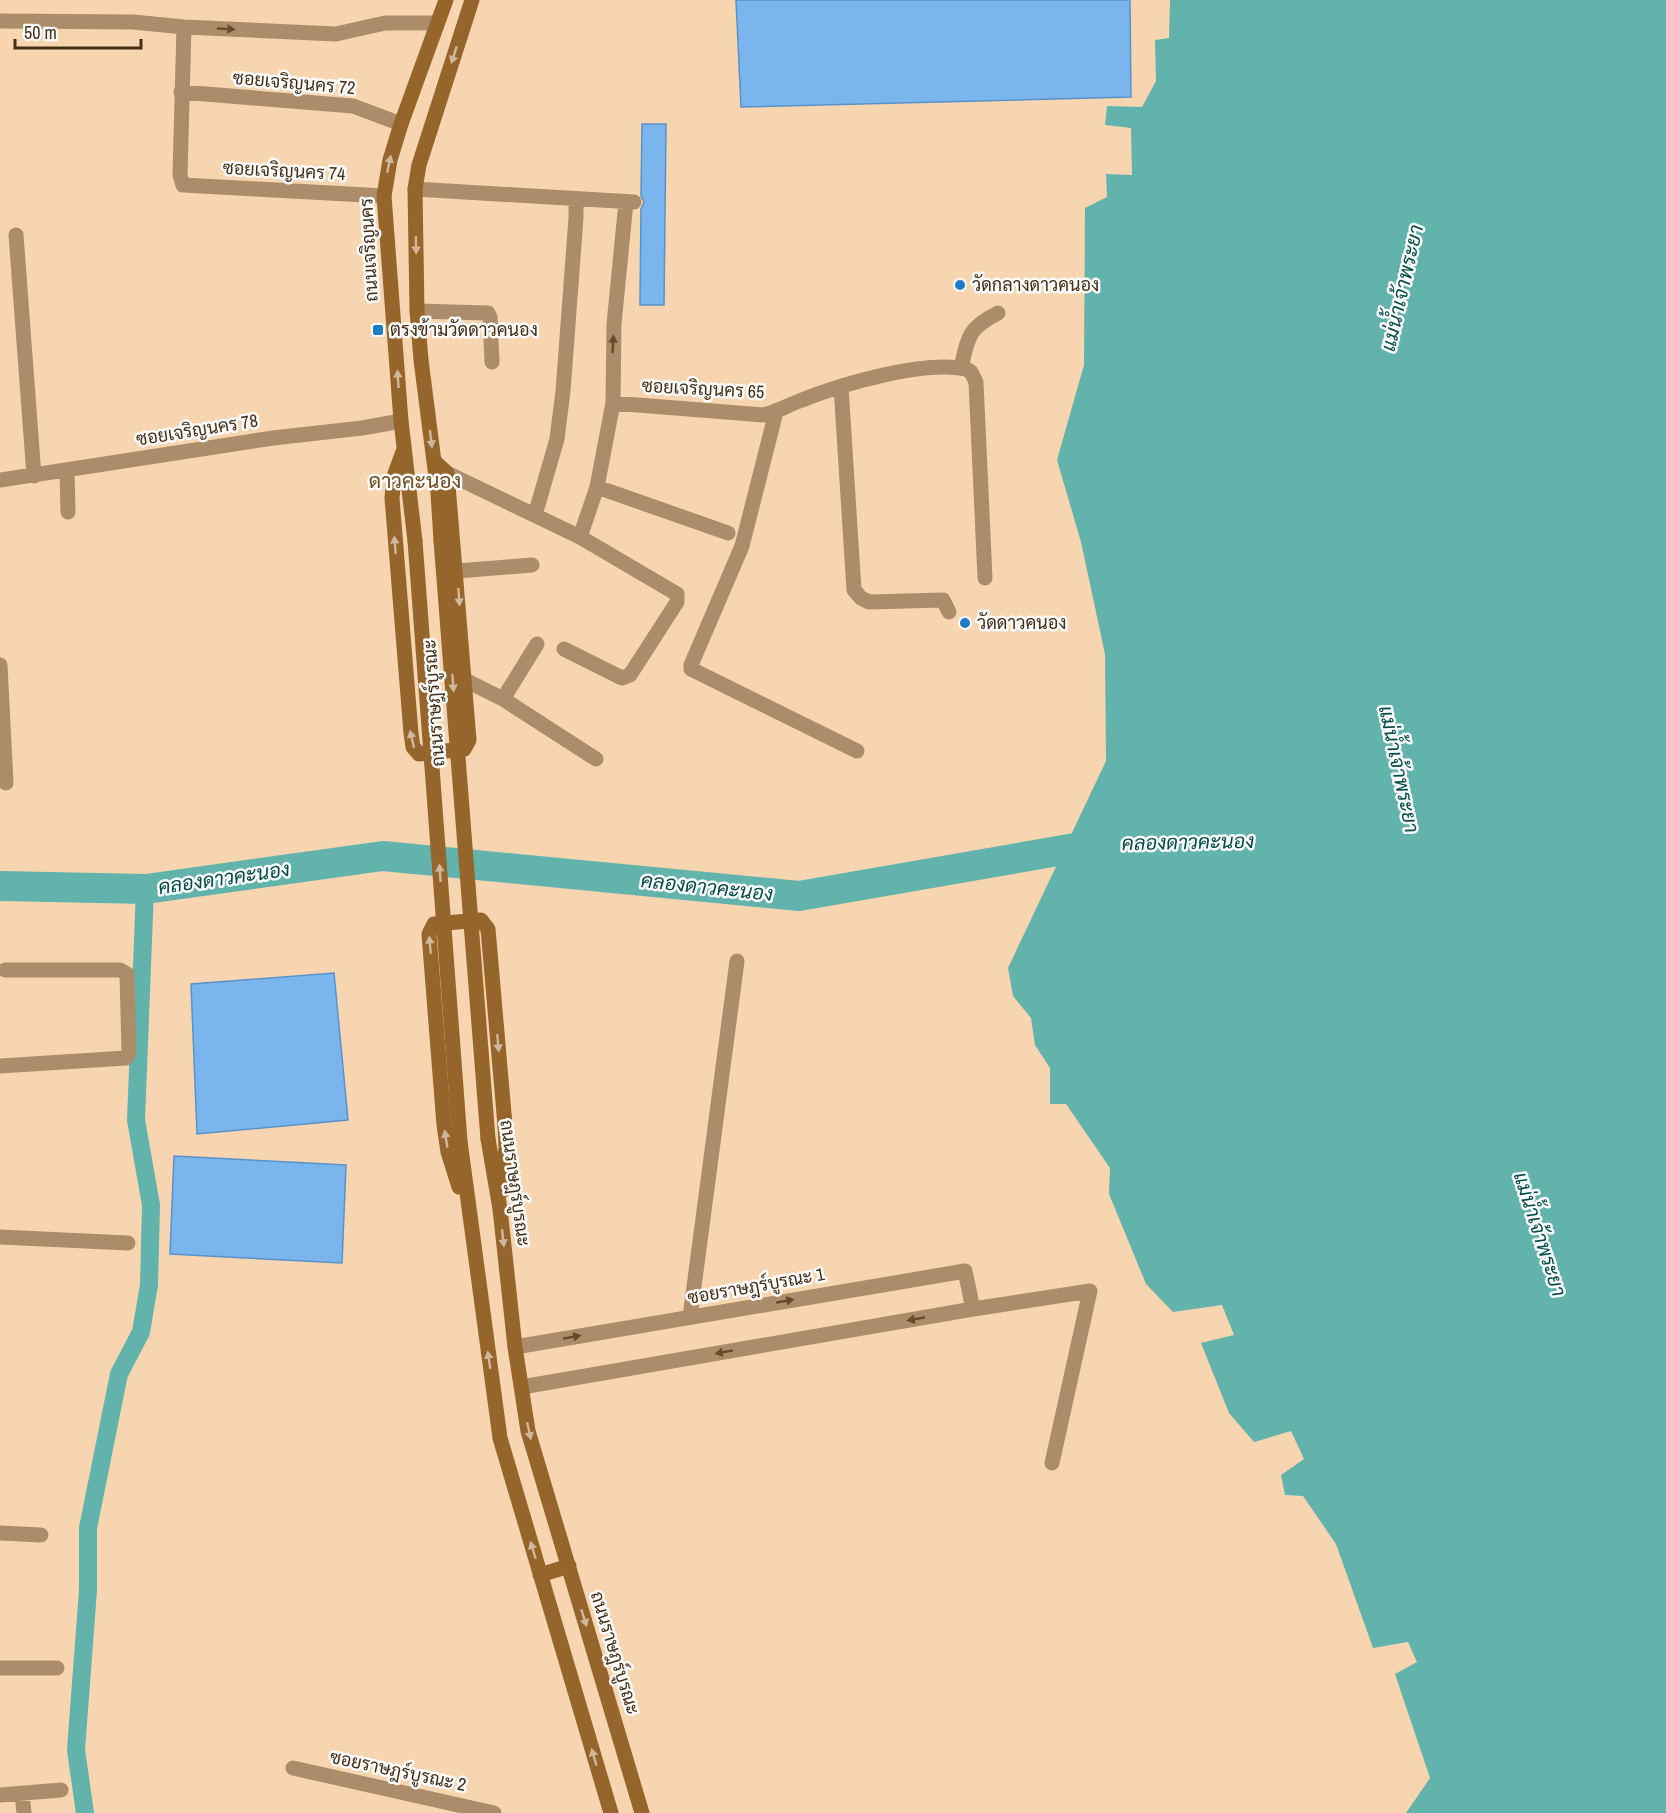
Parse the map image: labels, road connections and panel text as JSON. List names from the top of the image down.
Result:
{
  "streets": {
    "main road": ["ถนนเจริญนคร", "ถนนราษฎร์บูรณะ"],
    "street": [
      "ซอยเจริญนคร 72",
      "ซอยเจริญนคร 74",
      "ซอยเจริญนคร 65",
      "ซอยเจริญนคร 78",
      "ซอยราษฎร์บูรณะ 1",
      "ซอยราษฎร์บูรณะ 2"
    ]
  },
  "crossings": [
    ["ซอยเจริญนคร 72", "ซอยเจริญนคร 74"],
    ["ซอยเจริญนคร 72", "ถนนเจริญนคร"],
    ["ซอยเจริญนคร 74", "ถนนเจริญนคร"],
    ["ถนนเจริญนคร", "ซอยเจริญนคร 78"],
    ["ถนนเจริญนคร", "ถนนราษฎร์บูรณะ"],
    ["ถนนราษฎร์บูรณะ", "ซอยราษฎร์บูรณะ 1"]
  ],
  "districts": ["ดาวคะนอง"],
  "water": ["แม่น้ำเจ้าพระยา", "คลองดาวคะนอง"],
  "places": {
    "other": ["วัดกลางดาวคนอง", "วัดดาวคนอง"],
    "transit": ["ตรงข้ามวัดดาวคนอง"]
  },
  "scale_bar": "50 m"
}
